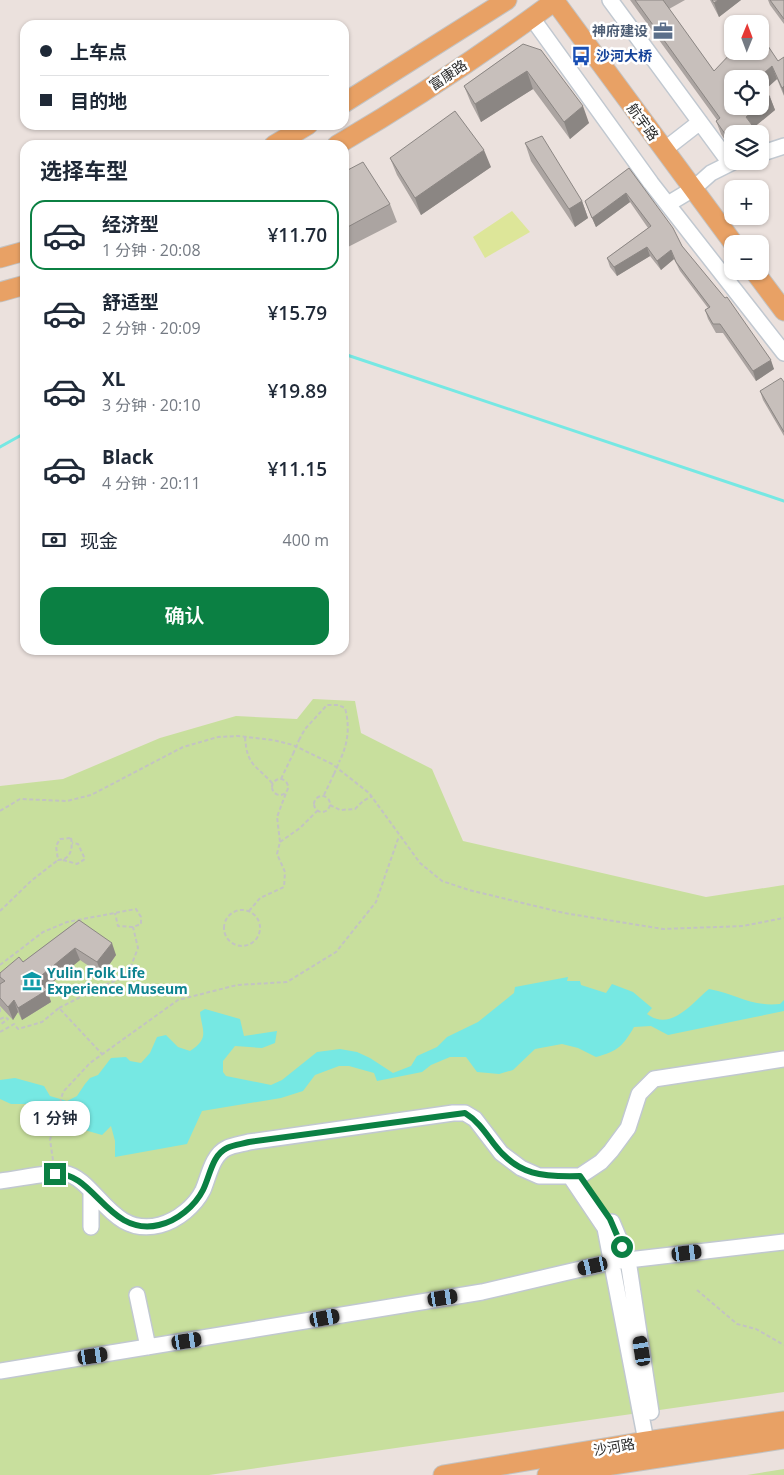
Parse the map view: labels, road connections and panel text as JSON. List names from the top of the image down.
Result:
{
  "streets": {
    "main road": ["富康路", "航宇路", "沙河路"]
  },
  "crossings": [
    ["富康路", "航宇路"]
  ],
  "places": {
    "office": ["神府建设"],
    "bus stop": ["沙河大桥"],
    "museum": ["Yulin Folk Life Experience Museum"]
  },
  "north": "top",
  "page": {
    "map_buttons": ["+", "−"],
    "banner": ["上车点", "目的地"],
    "heading": "选择车型",
    "list": [
      {
        "name": "经济型",
        "note": "1 分钟 · 20:08",
        "value": "¥11.70"
      },
      {
        "name": "舒适型",
        "note": "2 分钟 · 20:09",
        "value": "¥15.79"
      },
      {
        "name": "XL",
        "note": "3 分钟 · 20:10",
        "value": "¥19.89"
      },
      {
        "name": "Black",
        "note": "4 分钟 · 20:11",
        "value": "¥11.15"
      }
    ],
    "pay": ["现金", "400 m"],
    "buttons": "确认",
    "bubble": "1 分钟"
  }
}
